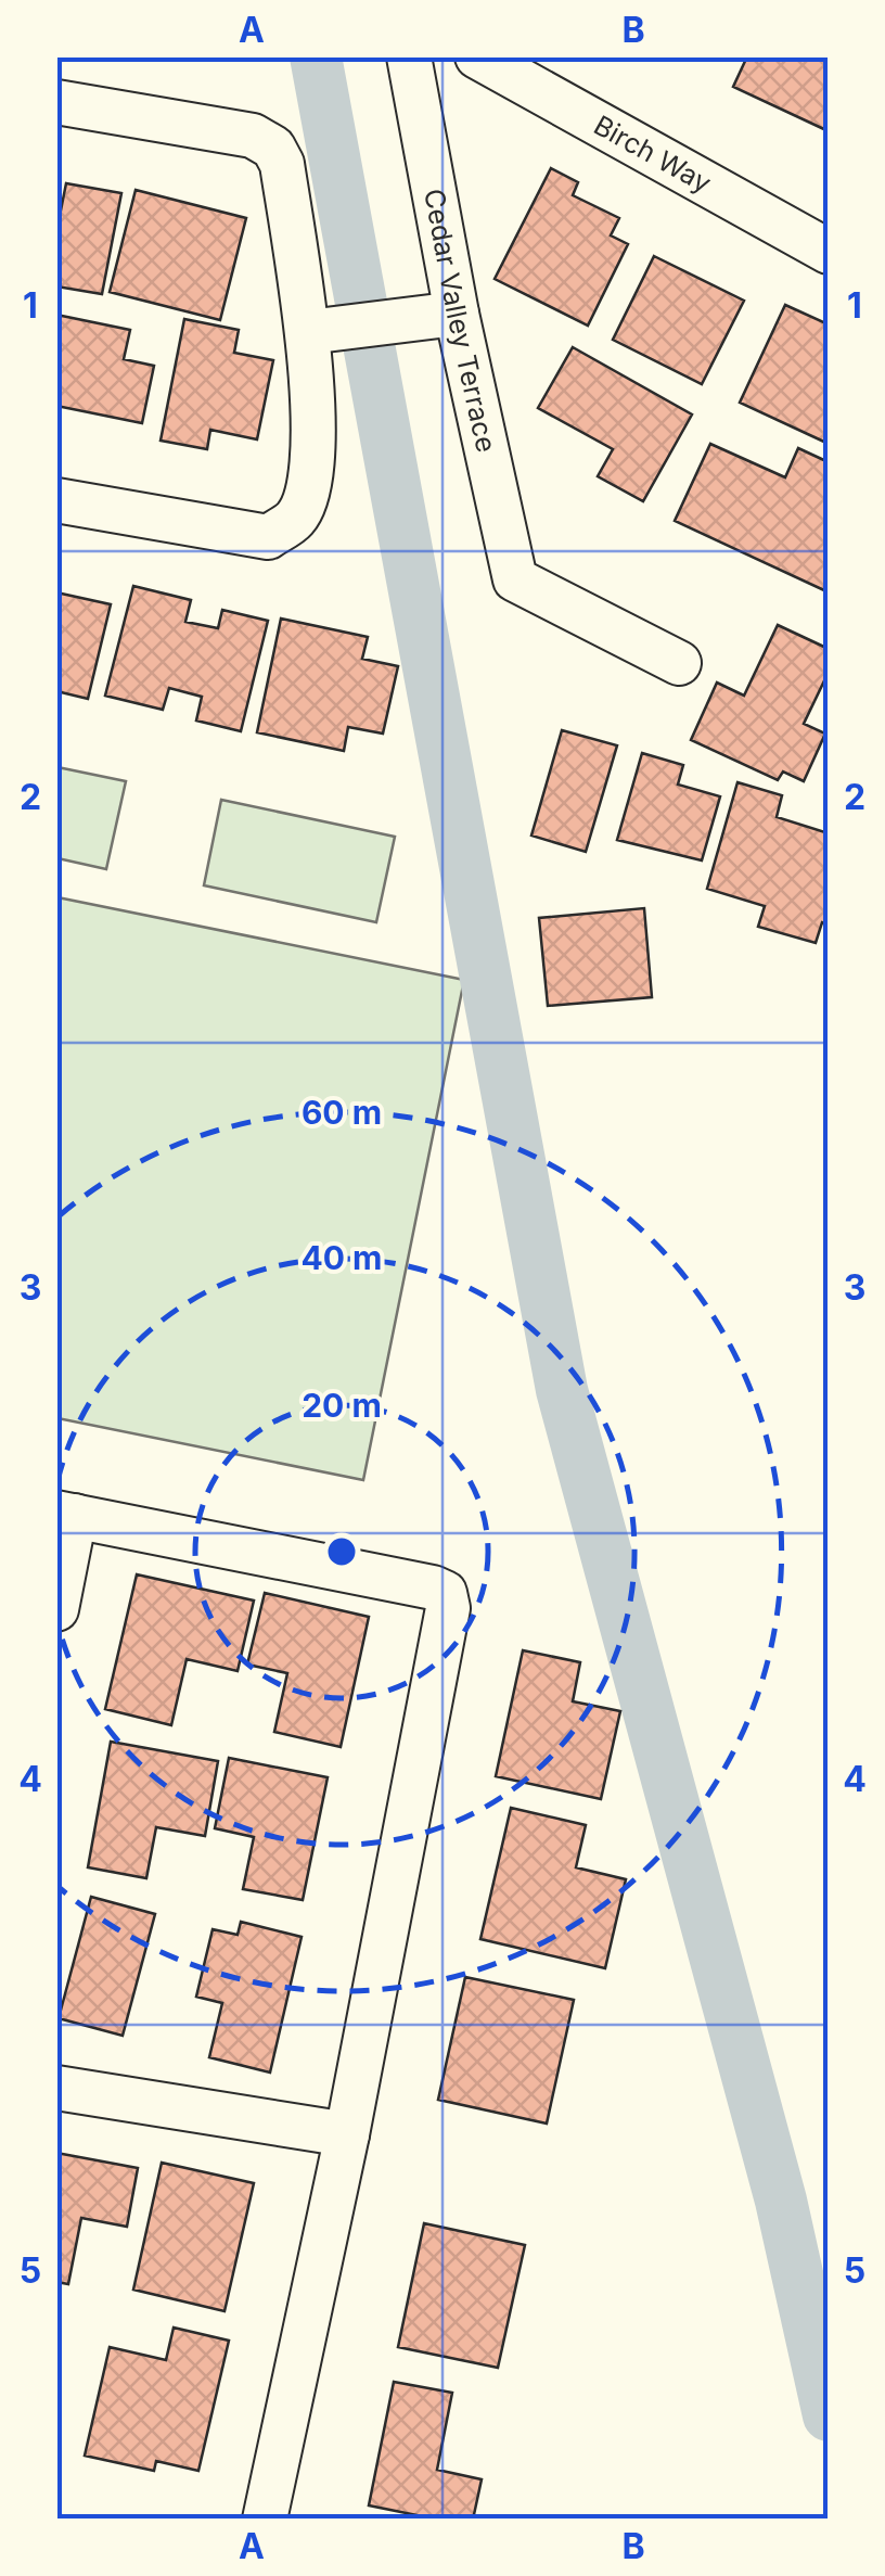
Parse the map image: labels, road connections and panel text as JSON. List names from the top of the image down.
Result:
{
  "streets": {
    "street": ["Birch Way", "Cedar Valley Terrace"]
  },
  "grid": {
    "columns": ["A", "B"],
    "rows": [
      "1",
      "2",
      "3",
      "4",
      "5"
    ]
  },
  "rings": ["60 m", "40 m", "20 m"]
}
